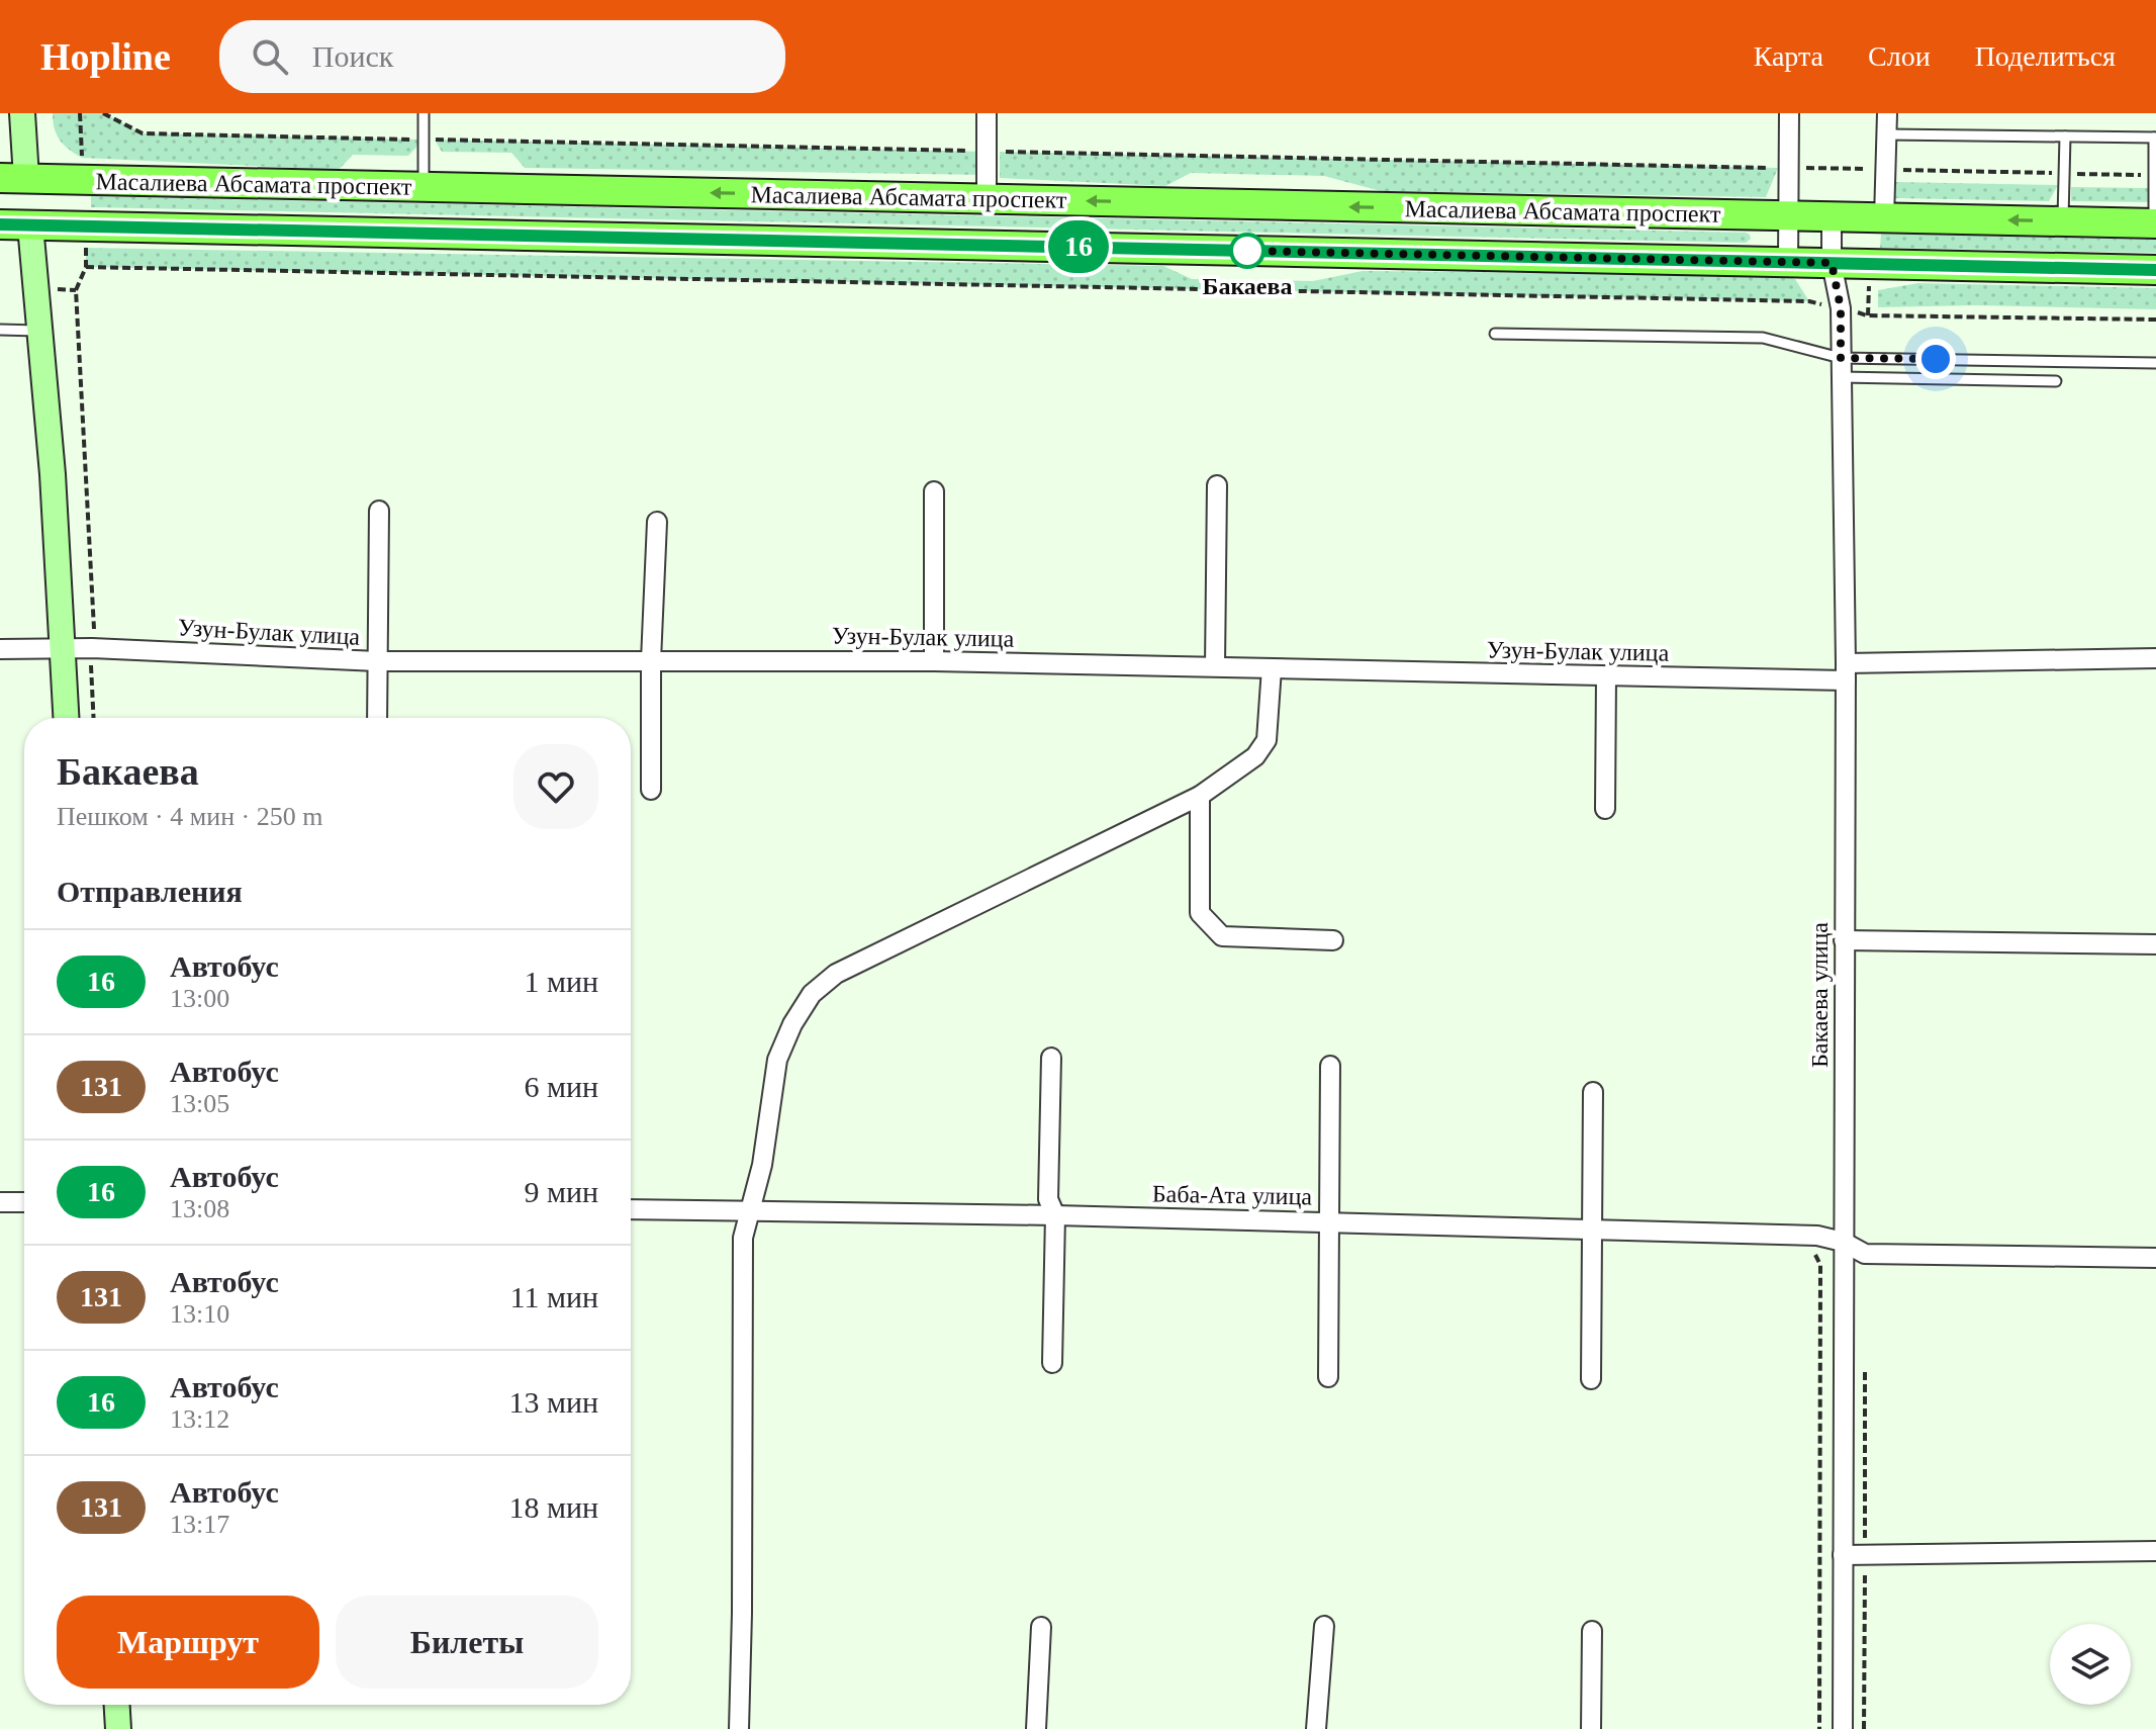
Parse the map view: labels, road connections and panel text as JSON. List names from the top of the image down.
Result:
{
  "streets": {
    "main road": ["Масалиева Абсамата проспект"],
    "street": ["Узун-Булак улица", "Бакаева улица", "Баба-Ата улица"]
  },
  "crossings": [
    ["Масалиева Абсамата проспект", "Бакаева улица"],
    ["Узун-Булак улица", "Бакаева улица"],
    ["Бакаева улица", "Баба-Ата улица"]
  ],
  "places": ["Бакаева"],
  "lines": ["bus line 16"],
  "page": {
    "header": "Hopline",
    "search": "Поиск",
    "nav": ["Карта", "Слои", "Поделиться"],
    "on_map": "16",
    "heading": [
      ["Бакаева", "Пешком · 4 мин · 250 m"],
      "Отправления"
    ],
    "list": [
      {
        "mark": "16",
        "name": "Автобус",
        "note": "13:00",
        "value": "1 мин"
      },
      {
        "mark": "131",
        "name": "Автобус",
        "note": "13:05",
        "value": "6 мин"
      },
      {
        "mark": "16",
        "name": "Автобус",
        "note": "13:08",
        "value": "9 мин"
      },
      {
        "mark": "131",
        "name": "Автобус",
        "note": "13:10",
        "value": "11 мин"
      },
      {
        "mark": "16",
        "name": "Автобус",
        "note": "13:12",
        "value": "13 мин"
      },
      {
        "mark": "131",
        "name": "Автобус",
        "note": "13:17",
        "value": "18 мин"
      }
    ],
    "buttons": ["Маршрут", "Билеты"]
  }
}
